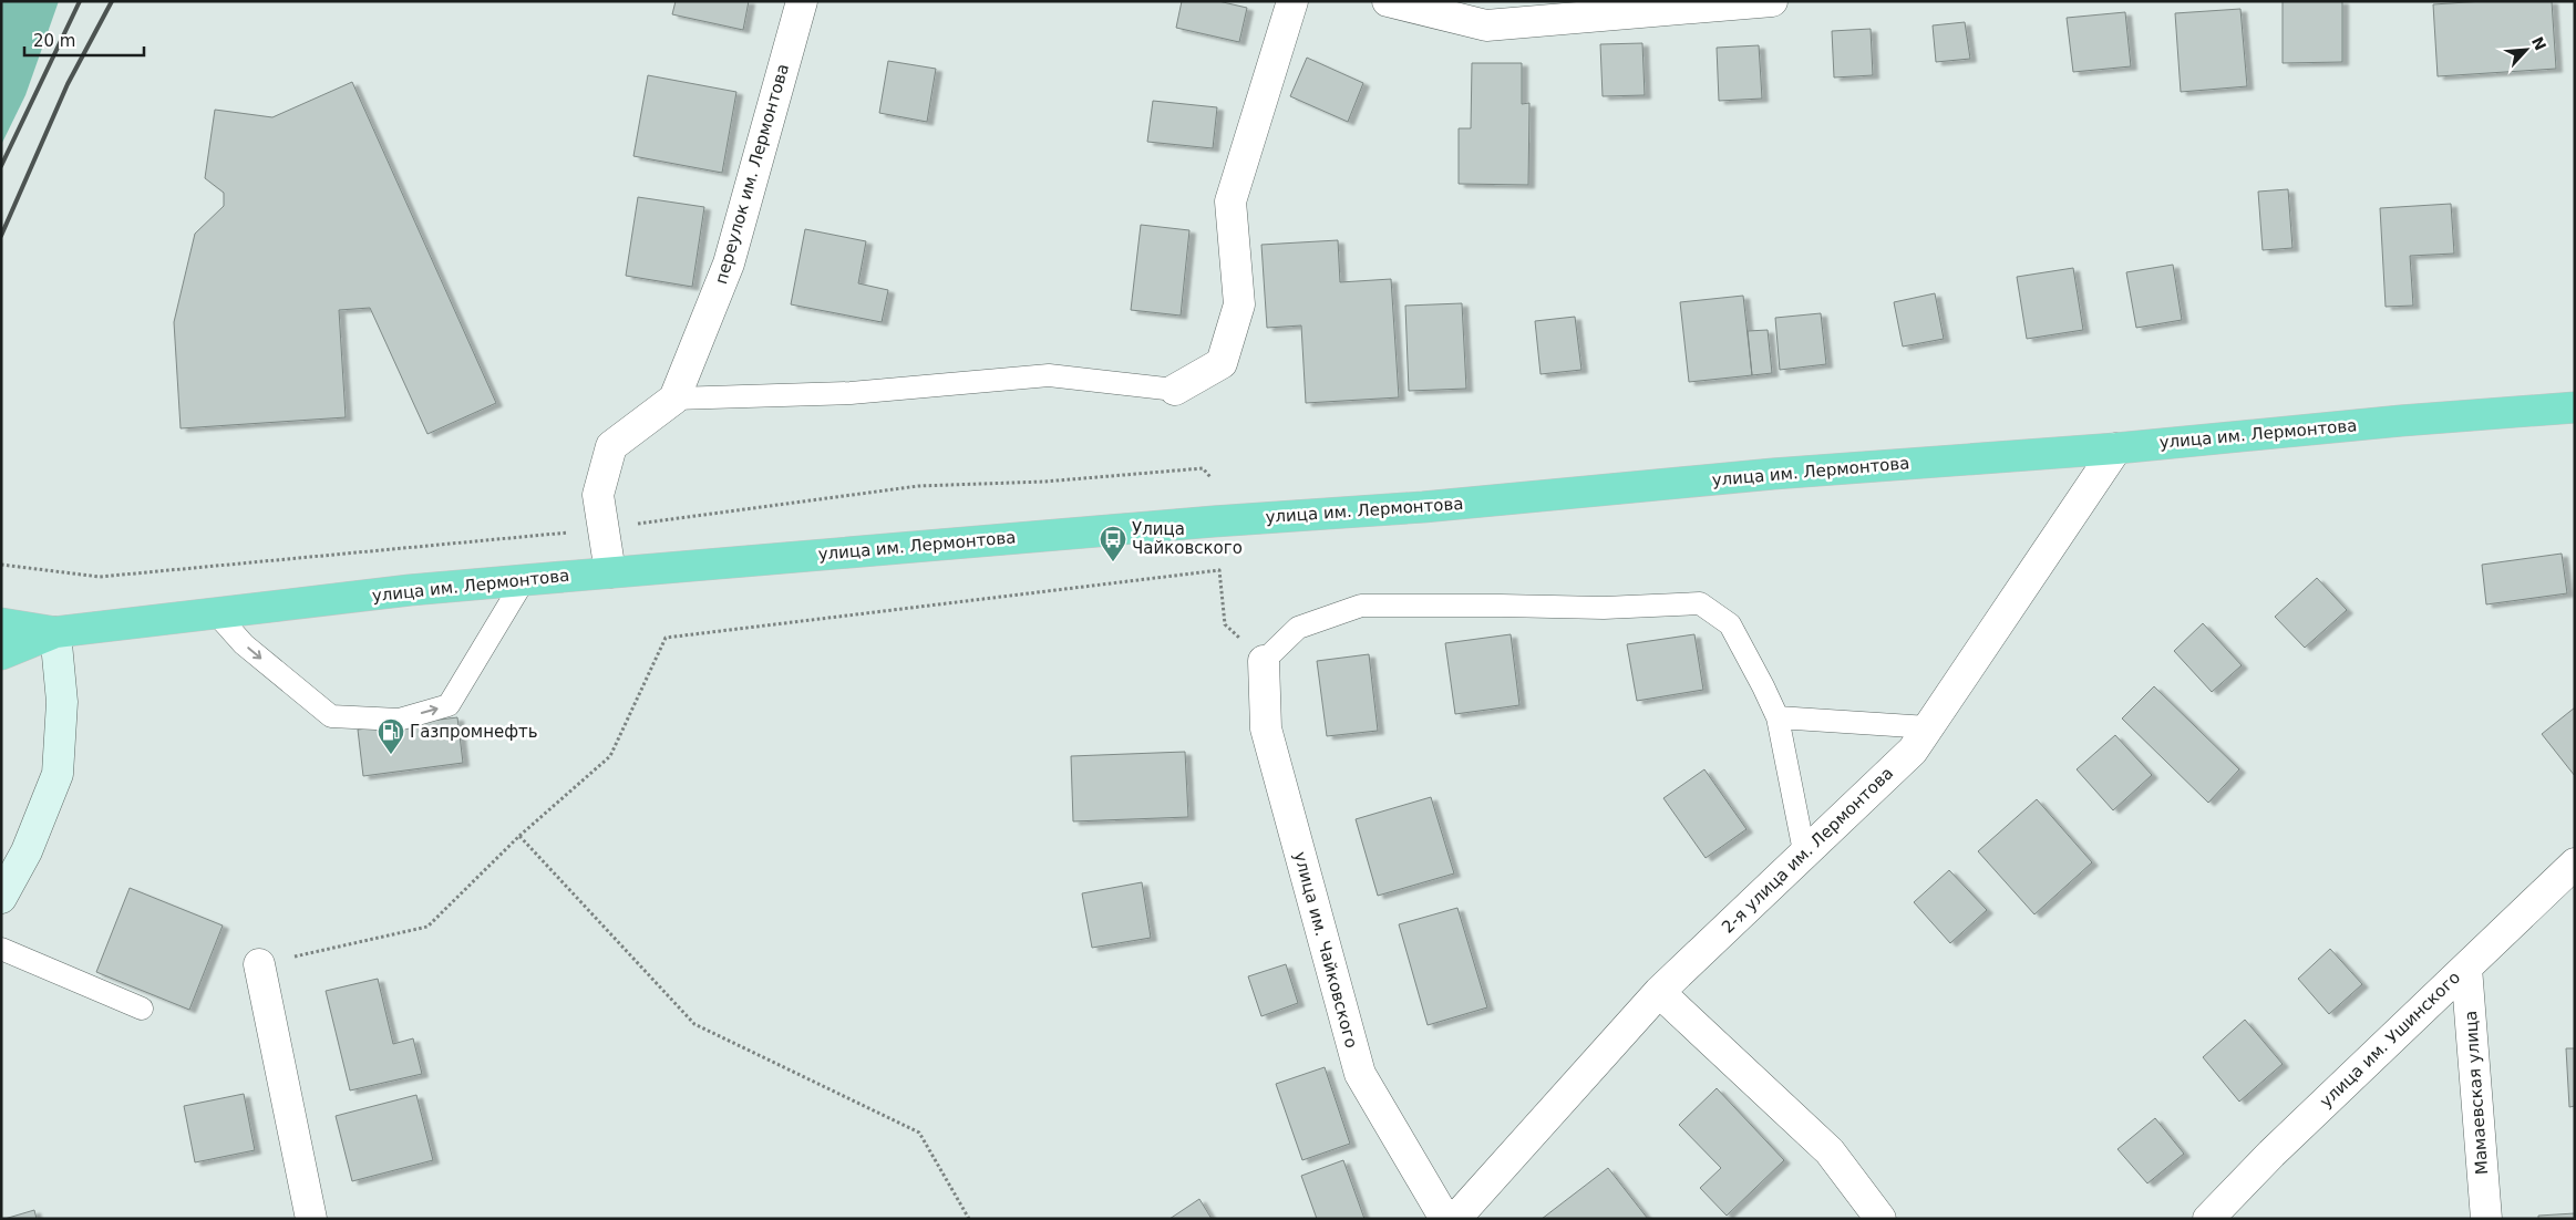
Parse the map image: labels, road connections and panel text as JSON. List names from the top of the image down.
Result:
{
  "streets": {
    "highway": ["улица им. Лермонтова"],
    "street": [
      "переулок им. Лермонтова",
      "2-я улица им. Лермонтова",
      "улица им. Чайковского",
      "улица им. Ушинского",
      "Мамаевская улица"
    ]
  },
  "crossings": [
    ["улица им. Лермонтова", "2-я улица им. Лермонтова"],
    ["улица им. Ушинского", "Мамаевская улица"]
  ],
  "places": {
    "bus stop": ["Улица Чайковского"],
    "fuel station": ["Газпромнефть"]
  },
  "scale_bar": "20 m",
  "north": "top right"
}
